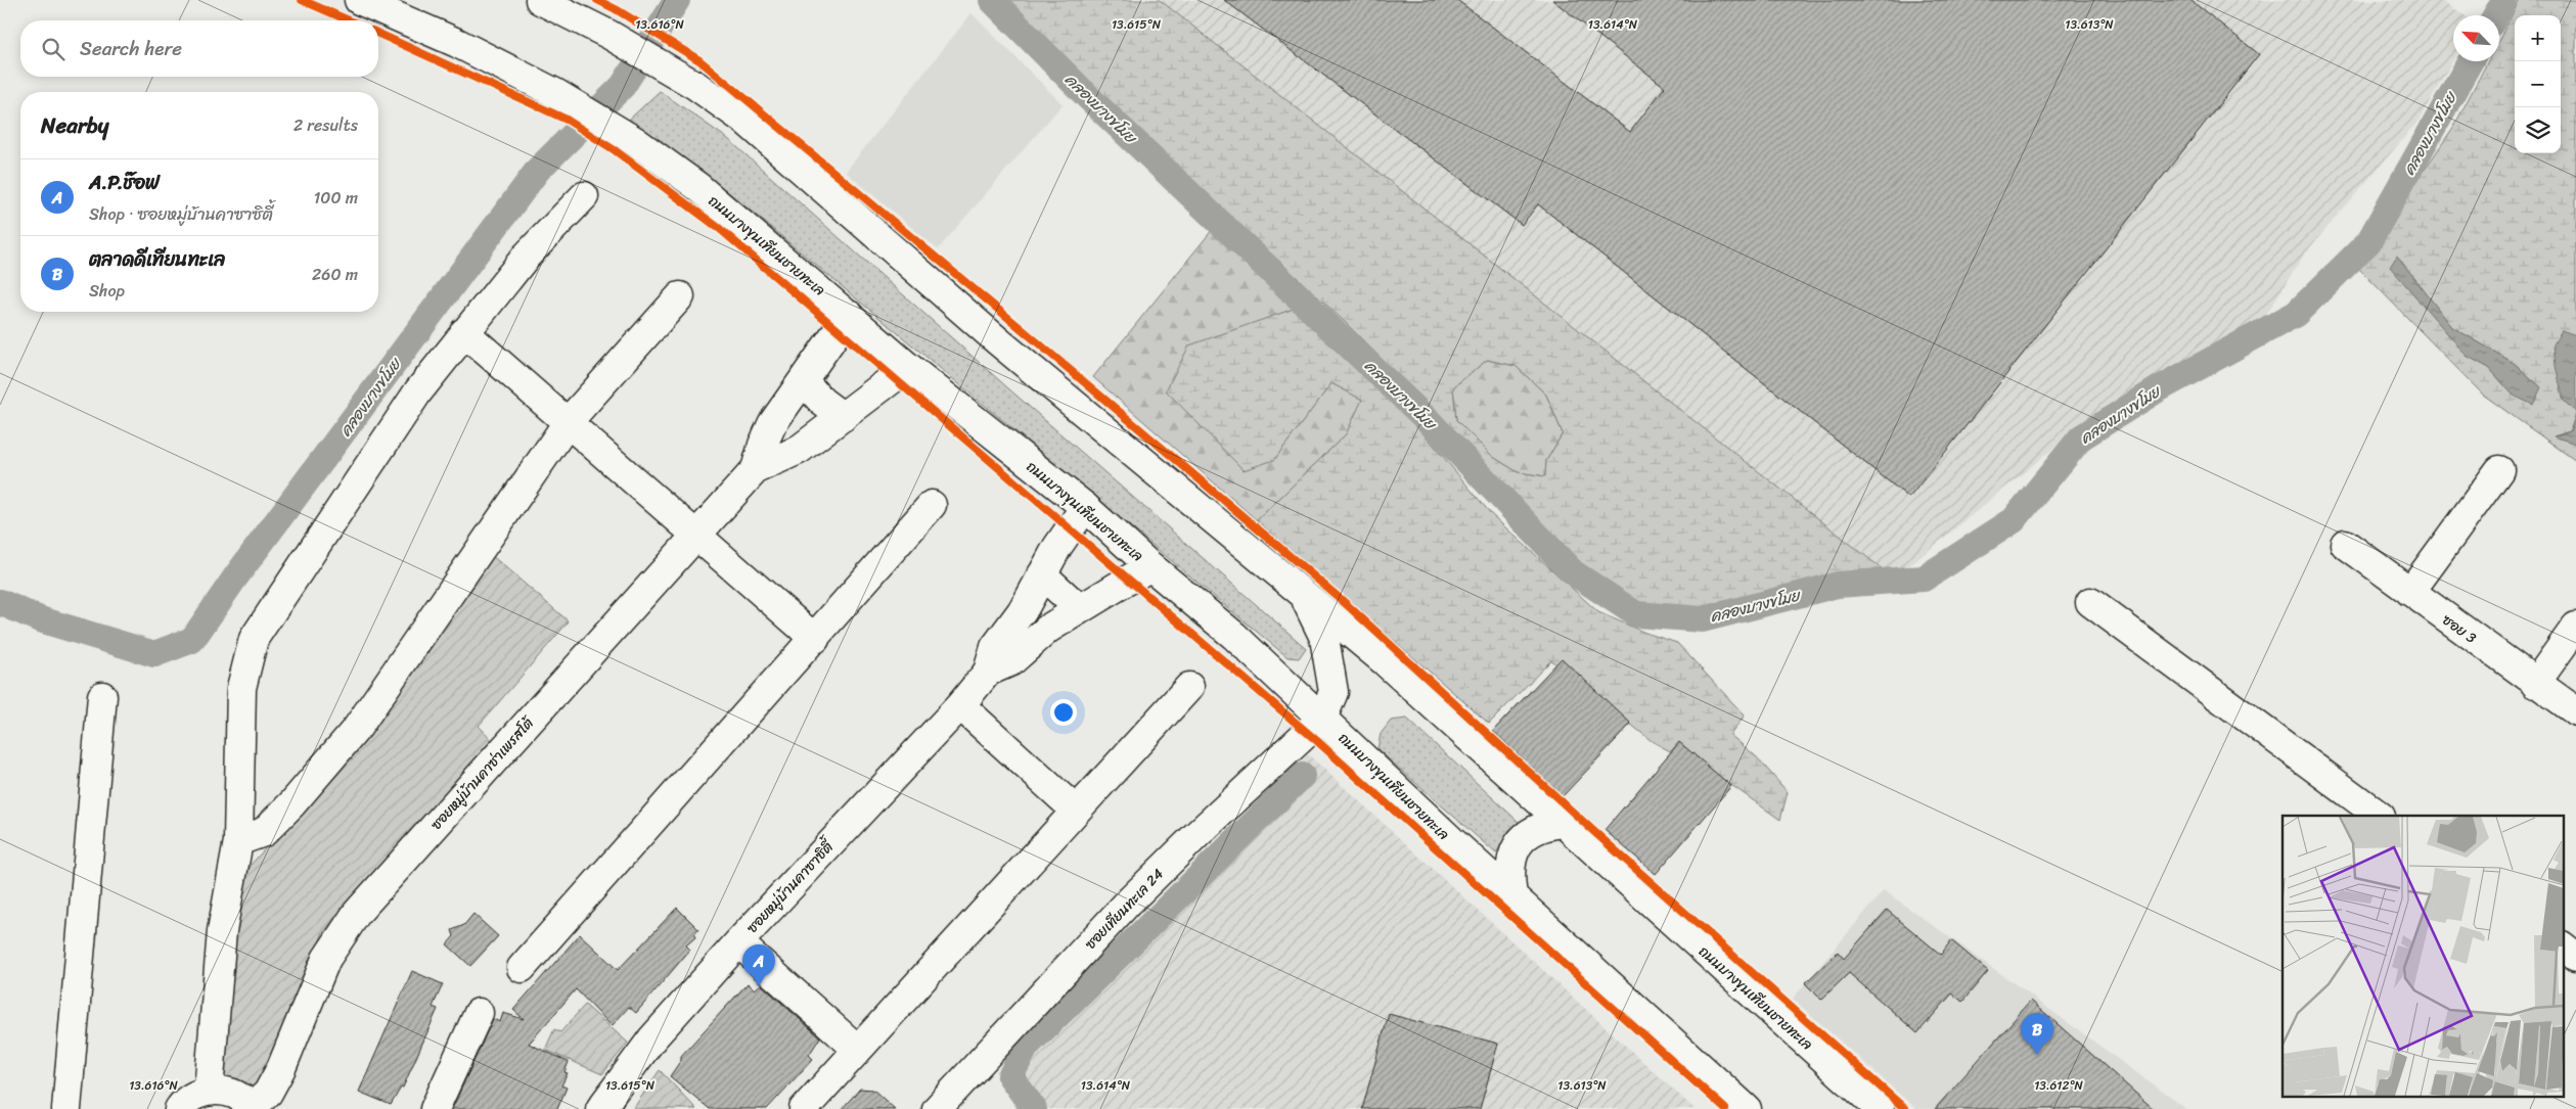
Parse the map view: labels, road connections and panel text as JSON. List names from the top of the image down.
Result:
{
  "streets": {
    "street": [
      "ถนนบางขุนเทียนชายทะเล",
      "ซอย 3",
      "ซอยหมู่บ้านคาซ่าเพรสโต้",
      "ซอยหมู่บ้านคาซาซิตี้",
      "ซอยเทียนทะเล 24"
    ]
  },
  "crossings": [
    ["ถนนบางขุนเทียนชายทะเล", "ซอยหมู่บ้านคาซ่าเพรสโต้"],
    ["ถนนบางขุนเทียนชายทะเล", "ซอยหมู่บ้านคาซาซิตี้"],
    ["ถนนบางขุนเทียนชายทะเล", "ซอยเทียนทะเล 24"]
  ],
  "water": ["คลองบางขโมย"],
  "north": "top left",
  "page": {
    "map_buttons": ["+", "−"],
    "search": "Search here",
    "heading": ["Nearby", "2 results"],
    "list": [
      {
        "mark": "A",
        "name": "A.P.ช๊อฟ",
        "note": "Shop · ซอยหมู่บ้านคาซาซิตี้",
        "value": "100 m"
      },
      {
        "mark": "B",
        "name": "ตลาดดีเทียนทะเล",
        "note": "Shop",
        "value": "260 m"
      }
    ],
    "pins": ["A", "B"]
  },
  "coordinates": [
    "13.616°N",
    "13.615°N",
    "13.614°N",
    "13.613°N",
    "13.612°N"
  ]
}
